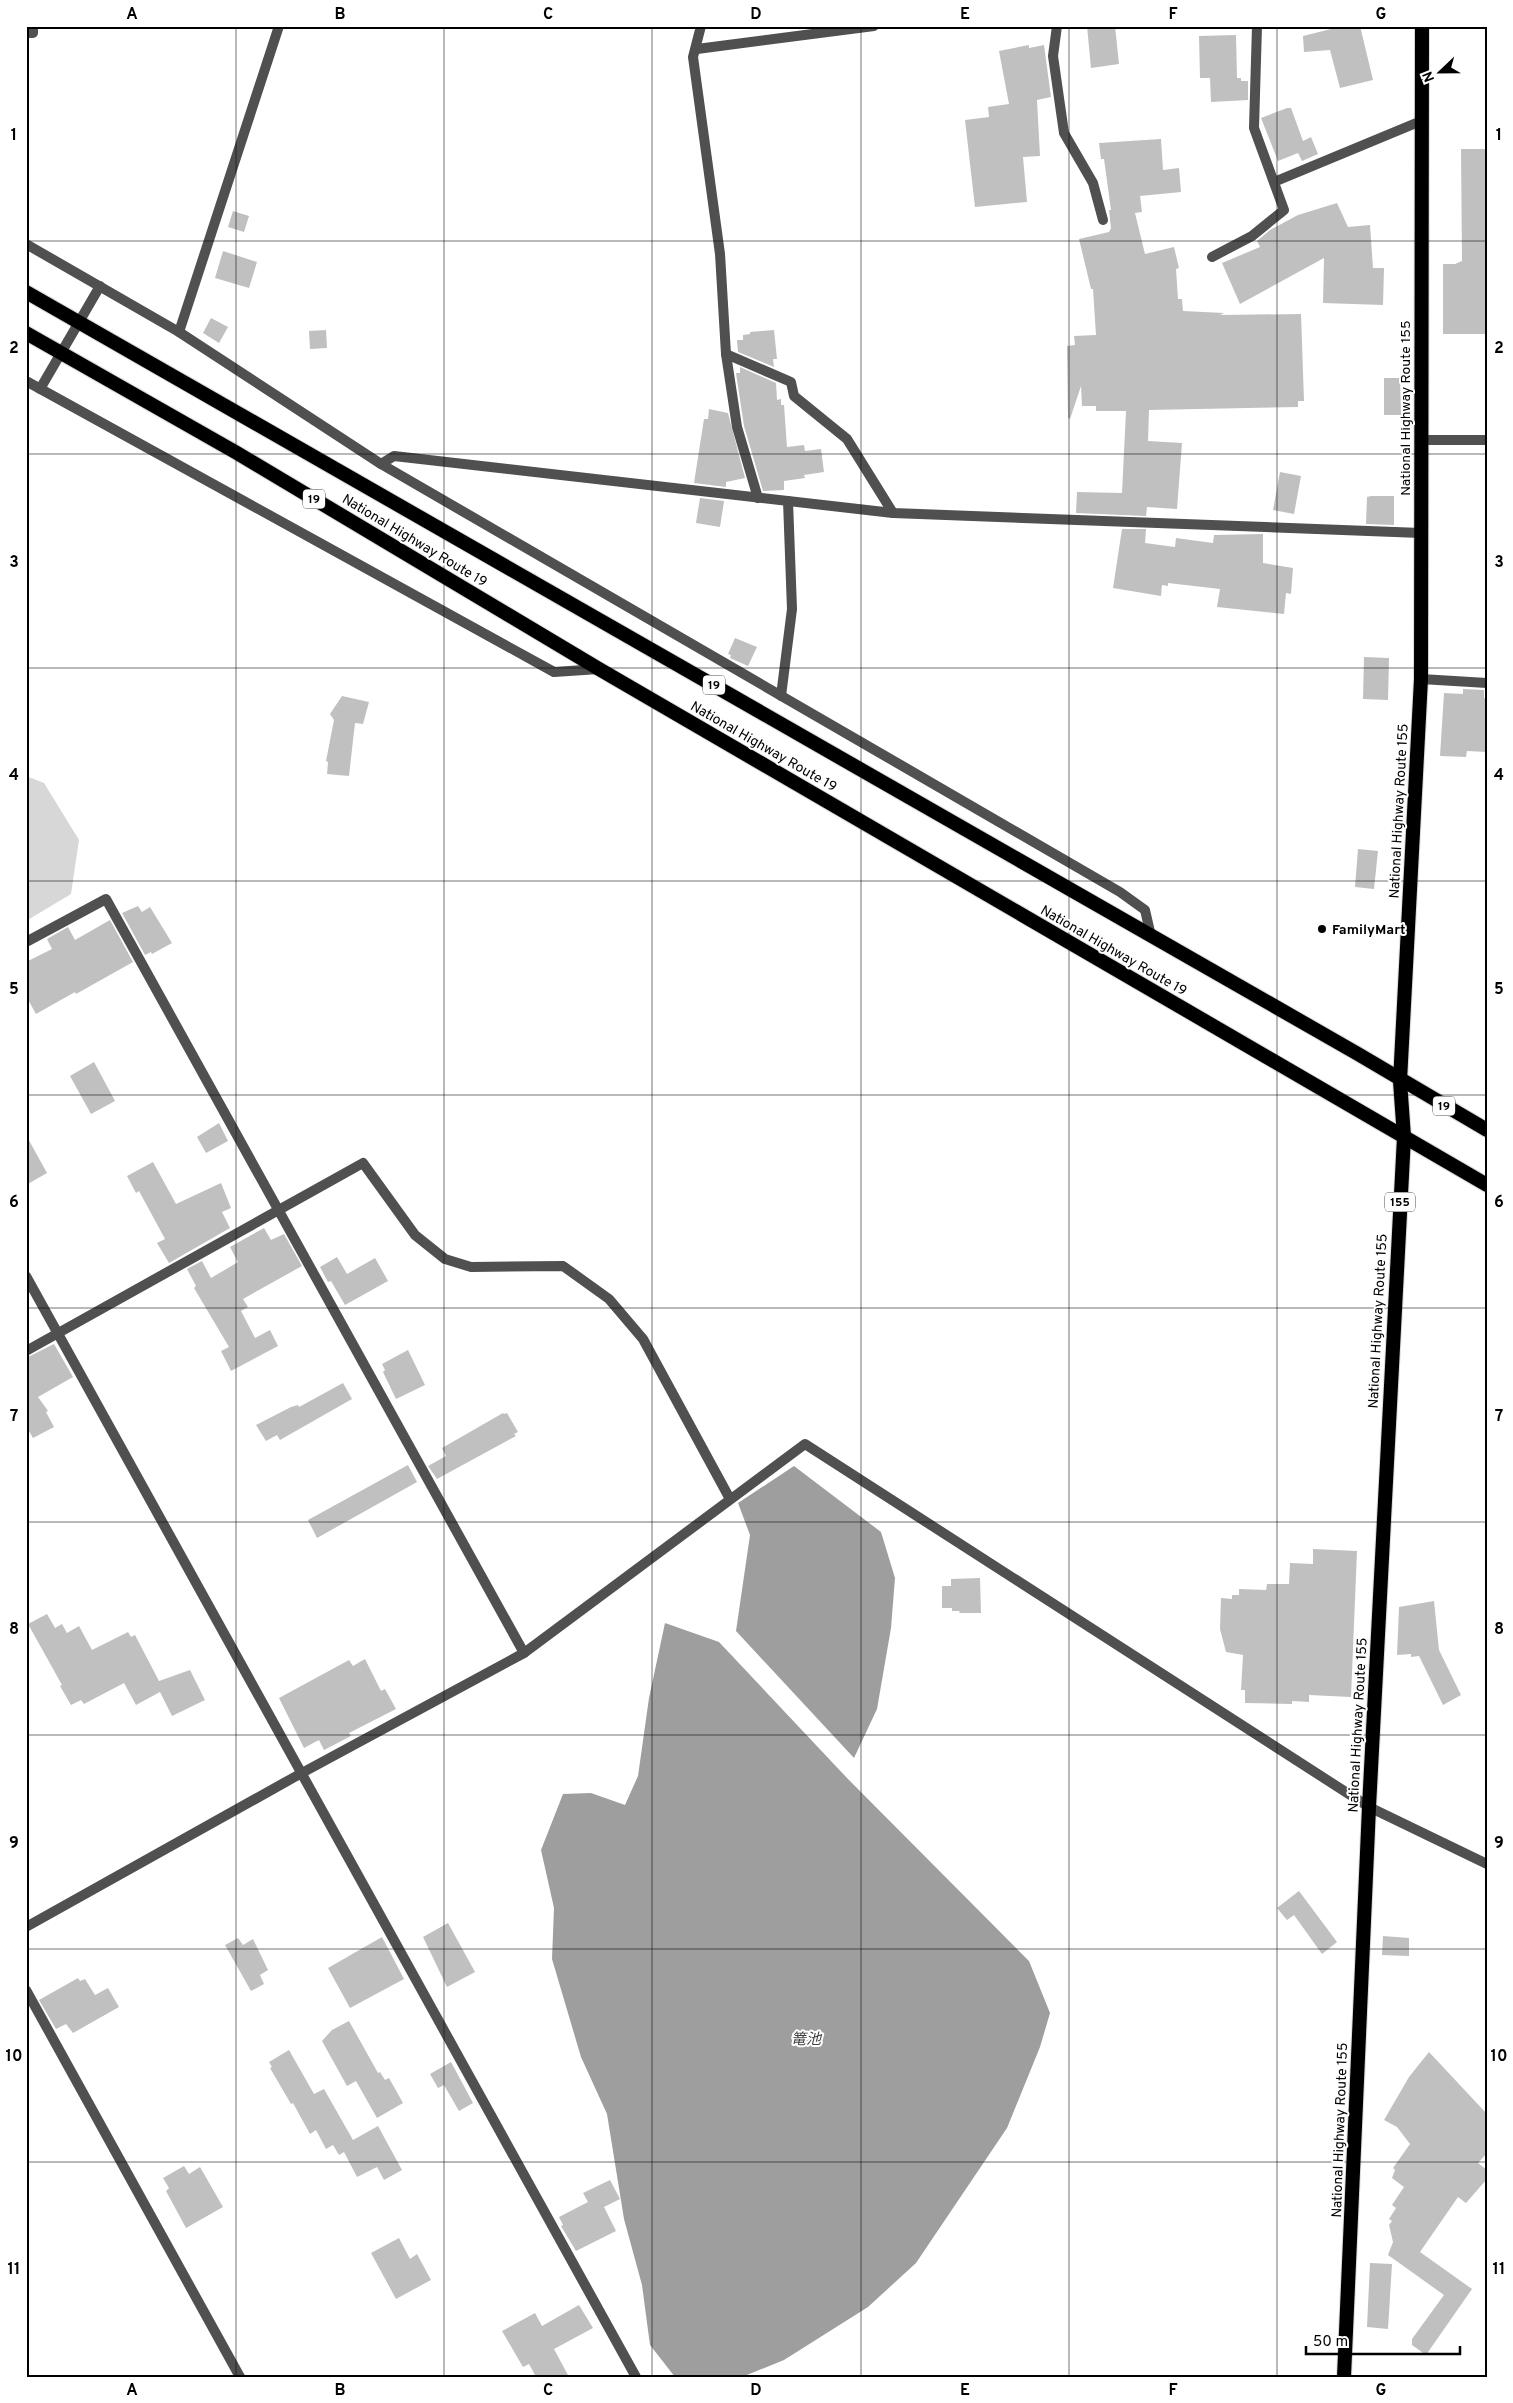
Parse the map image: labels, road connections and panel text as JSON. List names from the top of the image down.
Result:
{
  "streets": {
    "highway": [
      "National Highway Route 155",
      "19",
      "National Highway Route 19",
      "155"
    ]
  },
  "crossings": [
    ["National Highway Route 155", "National Highway Route 19"]
  ],
  "water": ["篭池"],
  "places": ["FamilyMart"],
  "scale_bar": "50 m",
  "north": "left",
  "grid": {
    "columns": [
      "A",
      "B",
      "C",
      "D",
      "E",
      "F",
      "G"
    ],
    "rows": [
      "1",
      "2",
      "3",
      "4",
      "5",
      "6",
      "7",
      "8",
      "9",
      "10",
      "11"
    ]
  }
}
